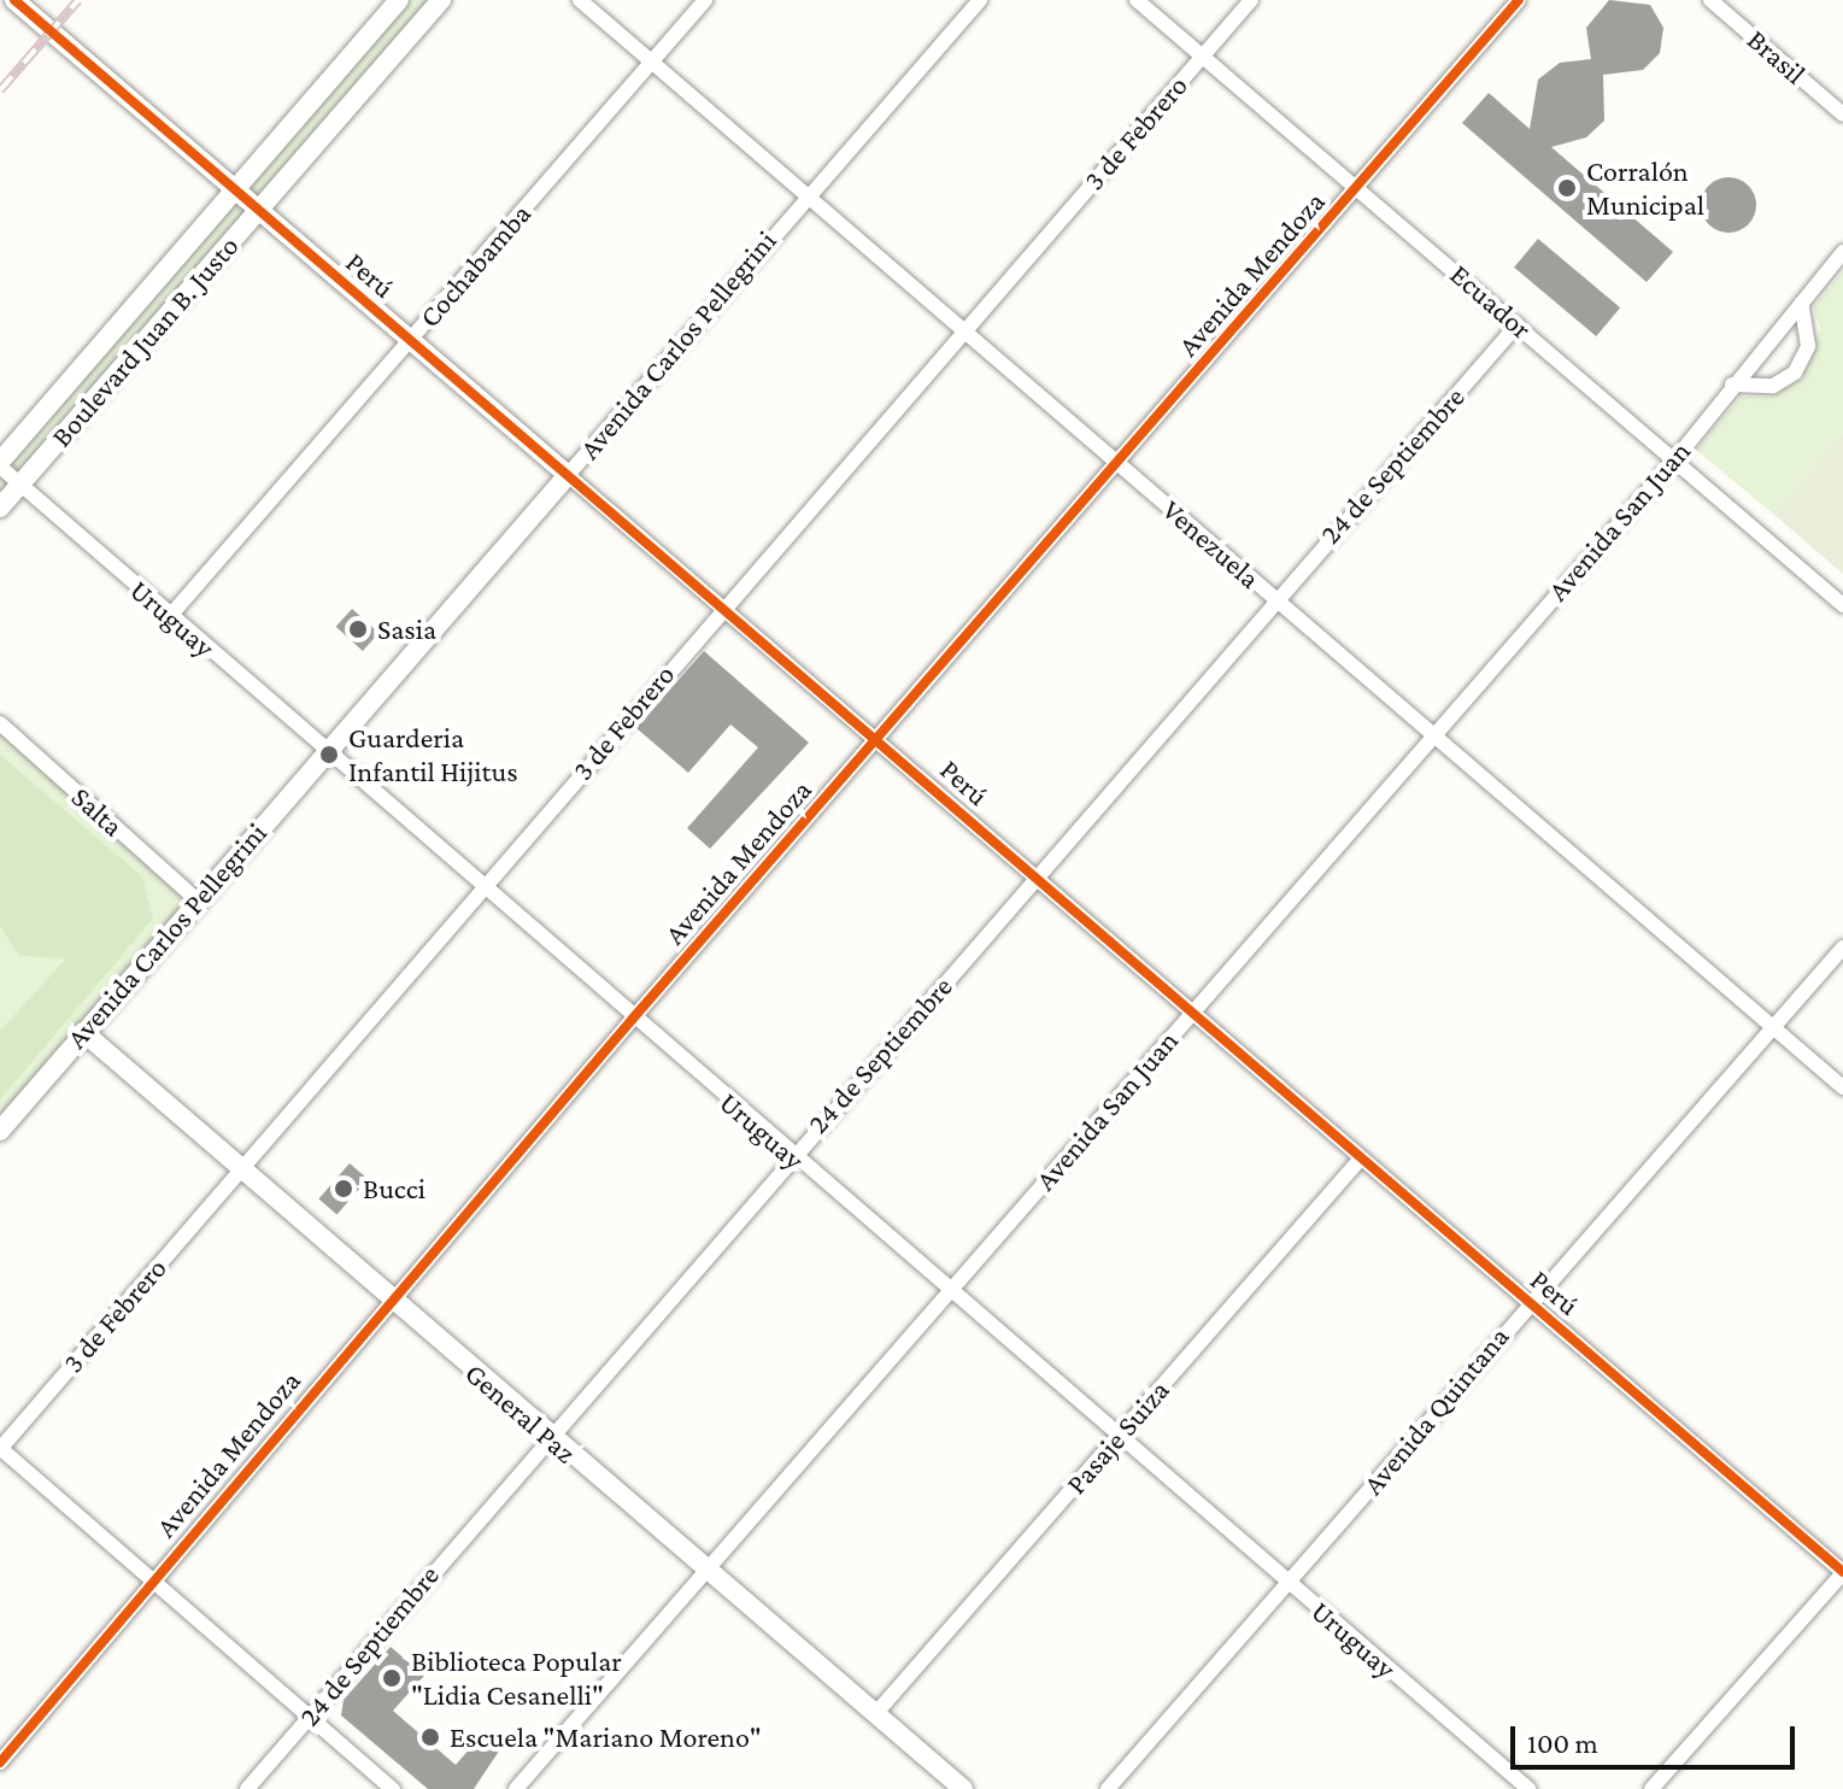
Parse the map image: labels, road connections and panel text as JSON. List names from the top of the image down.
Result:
{
  "streets": {
    "street": [
      "Brasil",
      "3 de Febrero",
      "Cochabamba",
      "Avenida Mendoza",
      "Perú",
      "Ecuador",
      "Boulevard Juan B. Justo",
      "Avenida Carlos Pellegrini",
      "24 de Septiembre",
      "Avenida San Juan",
      "Venezuela",
      "Uruguay",
      "Salta",
      "Avenida Quintana",
      "General Paz",
      "Pasaje Suiza"
    ]
  },
  "crossings": [
    ["3 de Febrero", "Perú"],
    ["3 de Febrero", "Ecuador"],
    ["3 de Febrero", "Venezuela"],
    ["3 de Febrero", "Uruguay"],
    ["3 de Febrero", "General Paz"],
    ["Cochabamba", "Perú"],
    ["Cochabamba", "Venezuela"],
    ["Cochabamba", "Uruguay"],
    ["Avenida Mendoza", "Perú"],
    ["Avenida Mendoza", "Ecuador"],
    ["Avenida Mendoza", "Venezuela"],
    ["Avenida Mendoza", "Uruguay"],
    ["Avenida Mendoza", "General Paz"],
    ["Perú", "Boulevard Juan B. Justo"],
    ["Perú", "Avenida Carlos Pellegrini"],
    ["Perú", "24 de Septiembre"],
    ["Perú", "Avenida San Juan"],
    ["Perú", "Avenida Quintana"],
    ["Perú", "Pasaje Suiza"],
    ["Ecuador", "24 de Septiembre"],
    ["Ecuador", "Avenida San Juan"],
    ["Boulevard Juan B. Justo", "Uruguay"],
    ["Avenida Carlos Pellegrini", "Venezuela"],
    ["Avenida Carlos Pellegrini", "Uruguay"],
    ["Avenida Carlos Pellegrini", "Salta"],
    ["Avenida Carlos Pellegrini", "General Paz"],
    ["24 de Septiembre", "Venezuela"],
    ["24 de Septiembre", "Uruguay"],
    ["24 de Septiembre", "General Paz"],
    ["Avenida San Juan", "Venezuela"],
    ["Avenida San Juan", "Uruguay"],
    ["Avenida San Juan", "General Paz"],
    ["Venezuela", "Avenida Quintana"],
    ["Uruguay", "Avenida Quintana"],
    ["Uruguay", "Pasaje Suiza"],
    ["General Paz", "Pasaje Suiza"]
  ],
  "places": [
    "Corralón Municipal",
    "Sasia",
    "Guarderia Infantil Hijitus",
    "Bucci",
    "Biblioteca Popular \"Lidia Cesanelli\"",
    "Escuela \"Mariano Moreno\""
  ],
  "scale_bar": "100 m"
}
